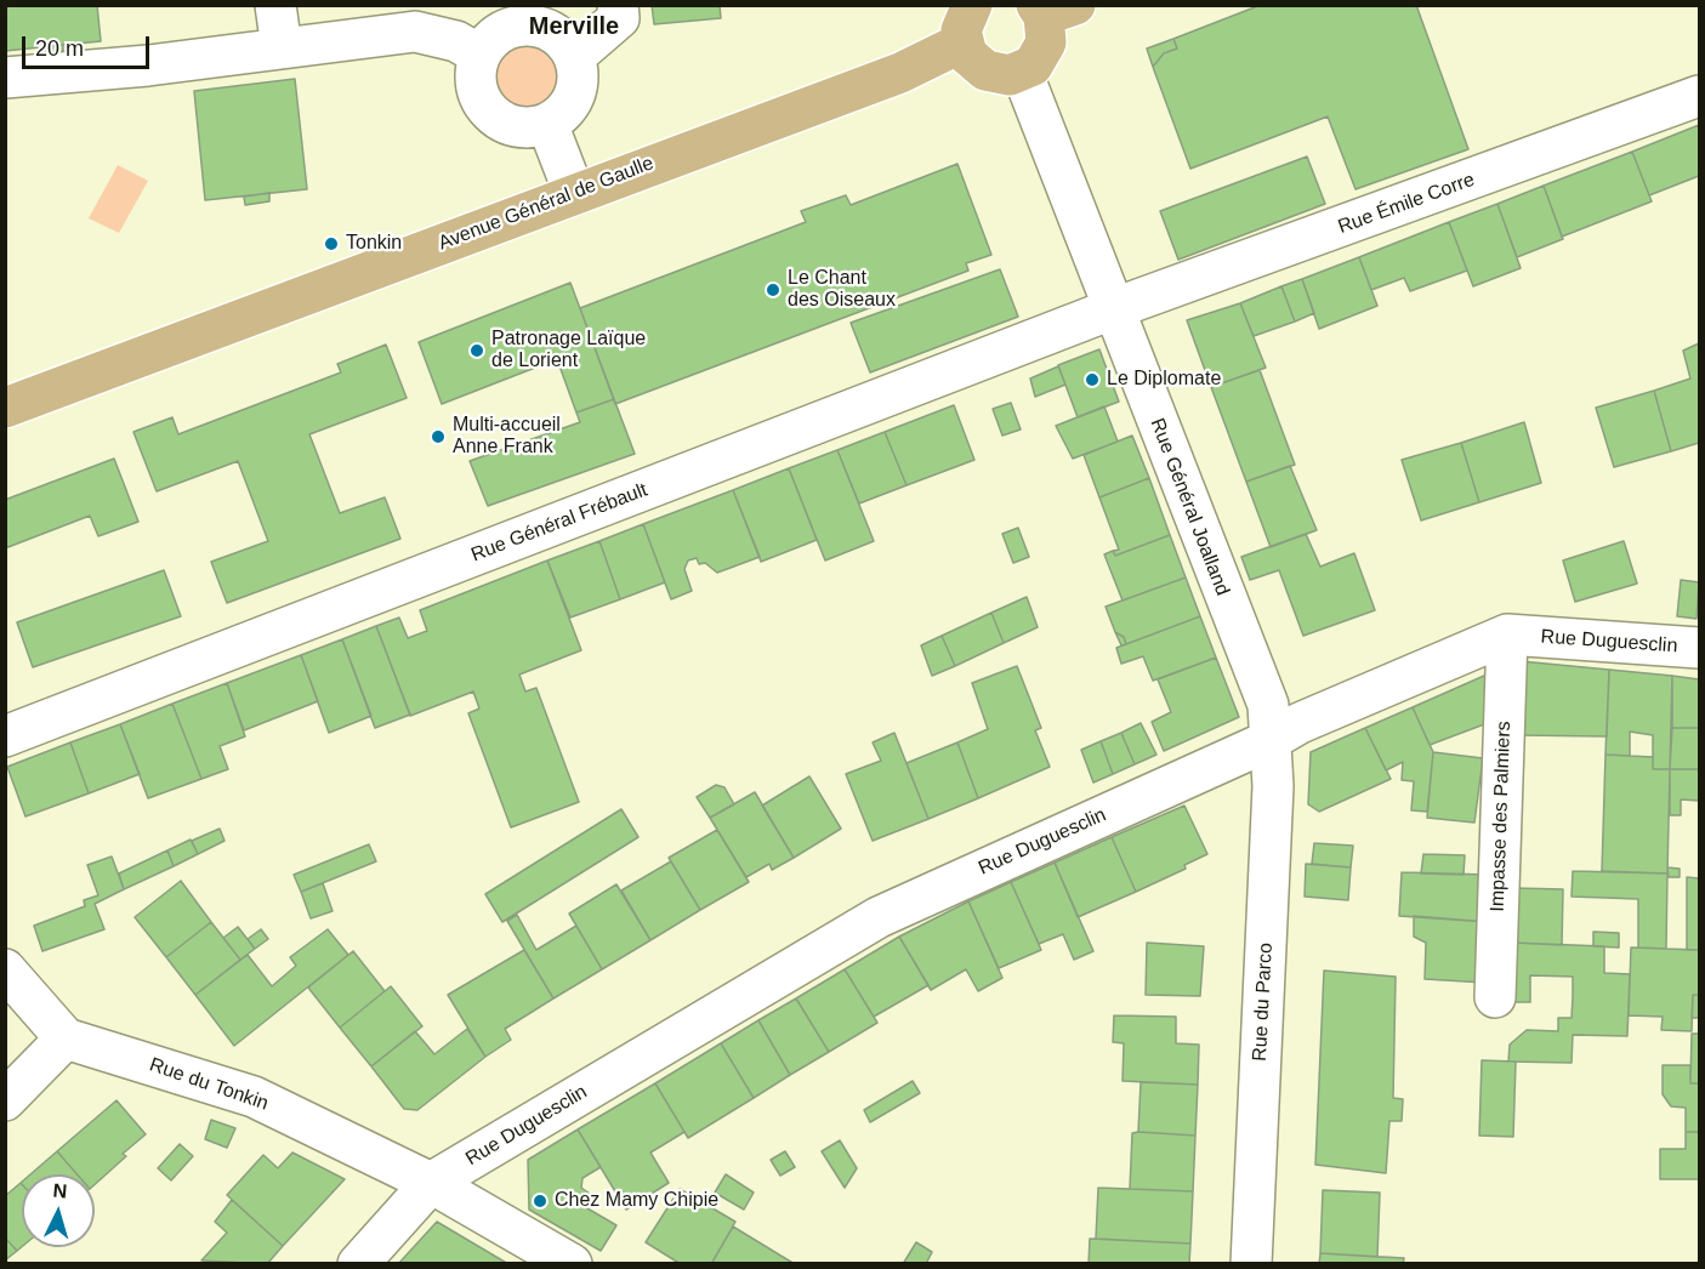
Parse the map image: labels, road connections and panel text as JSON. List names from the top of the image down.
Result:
{
  "streets": {
    "main road": ["Avenue Général de Gaulle"],
    "street": [
      "Rue Émile Corre",
      "Rue Général Joalland",
      "Rue Général Frébault",
      "Rue Duguesclin",
      "Impasse des Palmiers",
      "Rue du Parco",
      "Rue du Tonkin"
    ]
  },
  "crossings": [
    ["Rue Émile Corre", "Rue Général Joalland"],
    ["Rue Émile Corre", "Rue Général Frébault"],
    ["Rue Général Joalland", "Rue Général Frébault"],
    ["Rue Général Joalland", "Rue Duguesclin"],
    ["Rue Général Joalland", "Rue du Parco"],
    ["Rue Duguesclin", "Impasse des Palmiers"],
    ["Rue Duguesclin", "Rue du Parco"],
    ["Rue Duguesclin", "Rue du Tonkin"]
  ],
  "districts": ["Merville"],
  "places": [
    "Tonkin",
    "Le Chant des Oiseaux",
    "Patronage Laïque de Lorient",
    "Le Diplomate",
    "Multi-accueil Anne Frank",
    "Chez Mamy Chipie"
  ],
  "scale_bar": "20 m",
  "north": "top"
}
